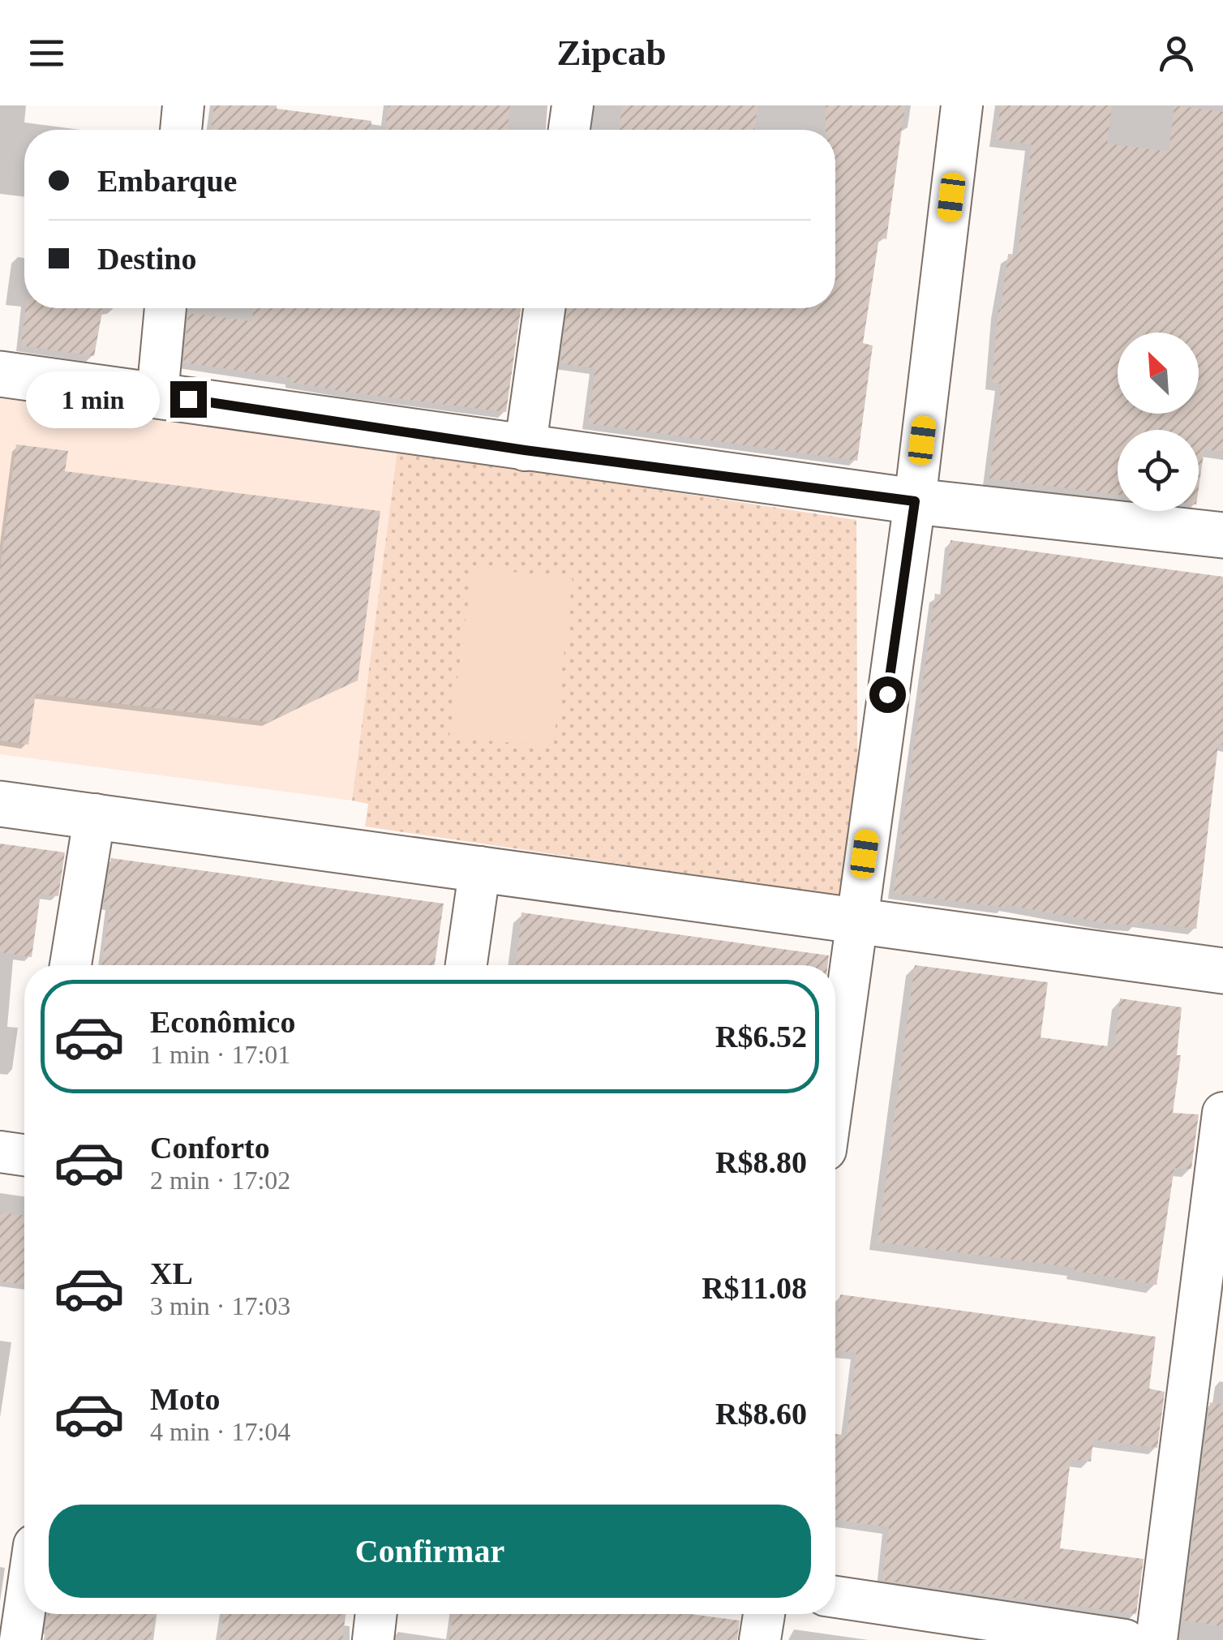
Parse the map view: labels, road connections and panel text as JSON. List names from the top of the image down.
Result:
{
  "north": "top left",
  "page": {
    "header": "Zipcab",
    "banner": ["Embarque", "Destino"],
    "bubble": "1 min",
    "list": [
      {
        "name": "Econômico",
        "note": "1 min · 17:01",
        "value": "R$6.52"
      },
      {
        "name": "Conforto",
        "note": "2 min · 17:02",
        "value": "R$8.80"
      },
      {
        "name": "XL",
        "note": "3 min · 17:03",
        "value": "R$11.08"
      },
      {
        "name": "Moto",
        "note": "4 min · 17:04",
        "value": "R$8.60"
      }
    ],
    "buttons": "Confirmar"
  }
}
